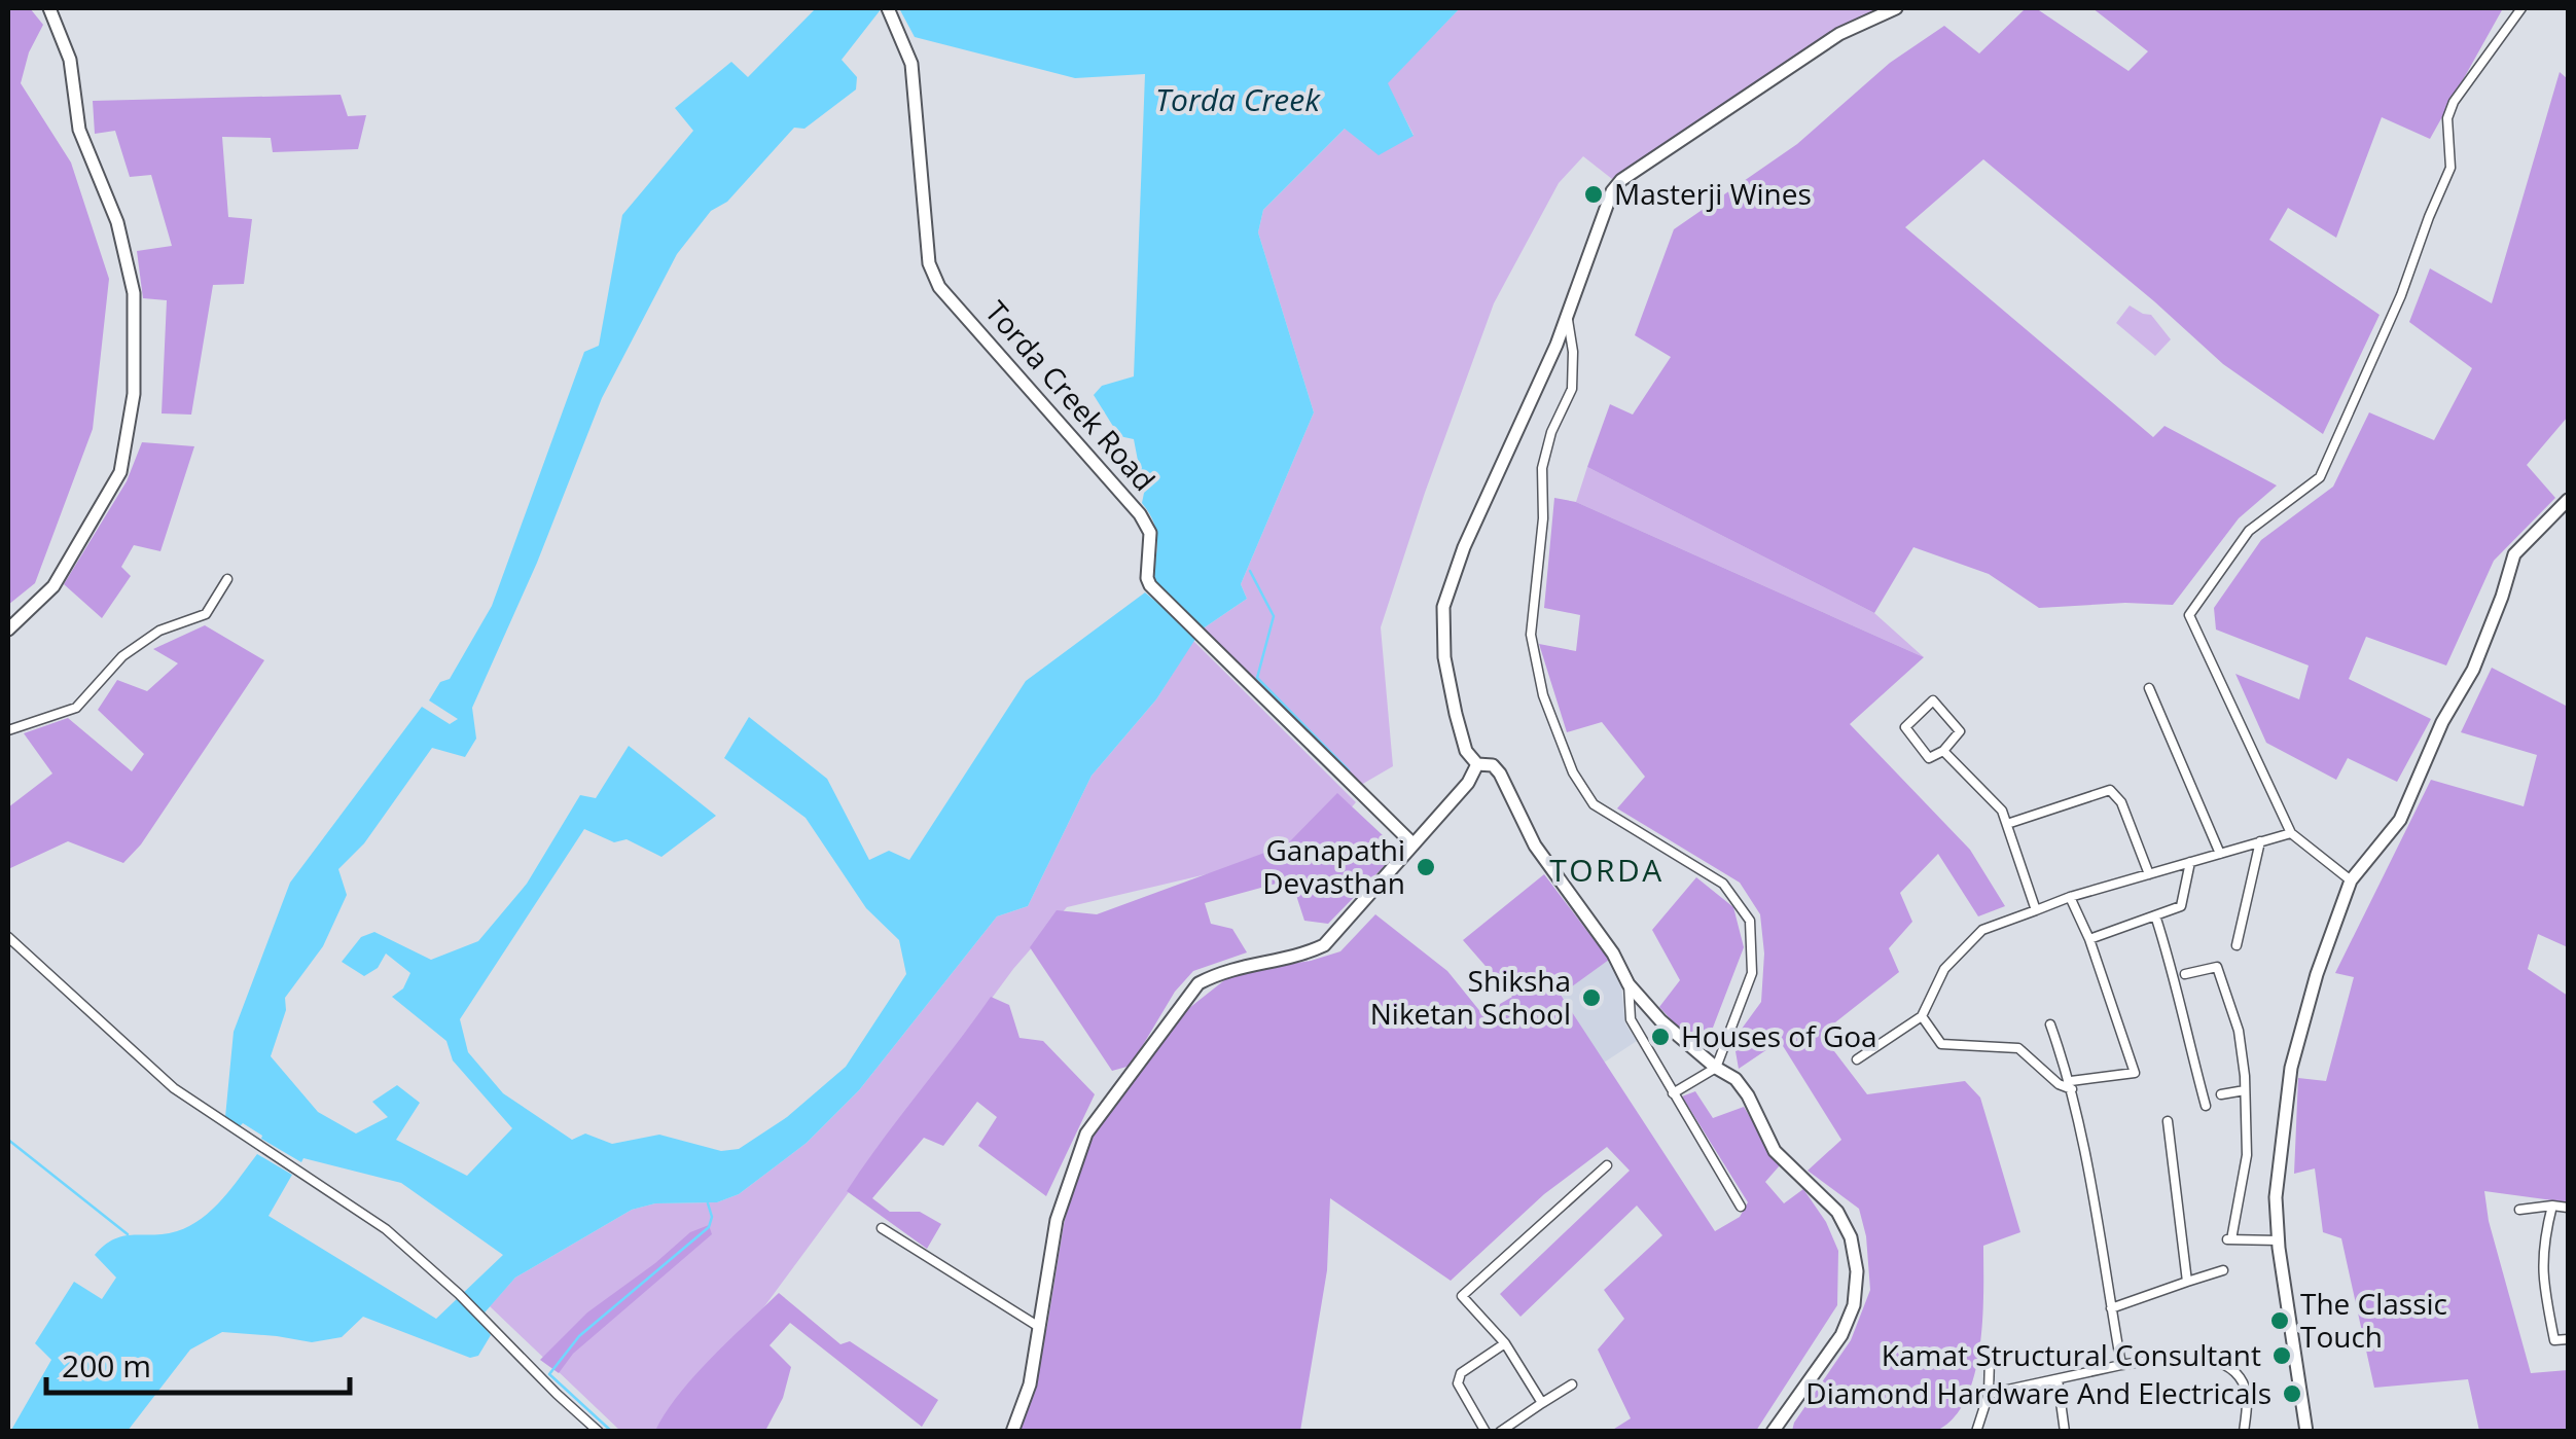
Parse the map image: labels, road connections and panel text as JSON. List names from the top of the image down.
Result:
{
  "streets": {
    "street": ["Torda Creek Road"]
  },
  "districts": ["TORDA"],
  "water": ["Torda Creek"],
  "places": [
    "Masterji Wines",
    "Ganapathi Devasthan",
    "Shiksha Niketan School",
    "Houses of Goa",
    "The Classic Touch",
    "Kamat Structural Consultant",
    "Diamond Hardware And Electricals"
  ],
  "scale_bar": "200 m"
}
